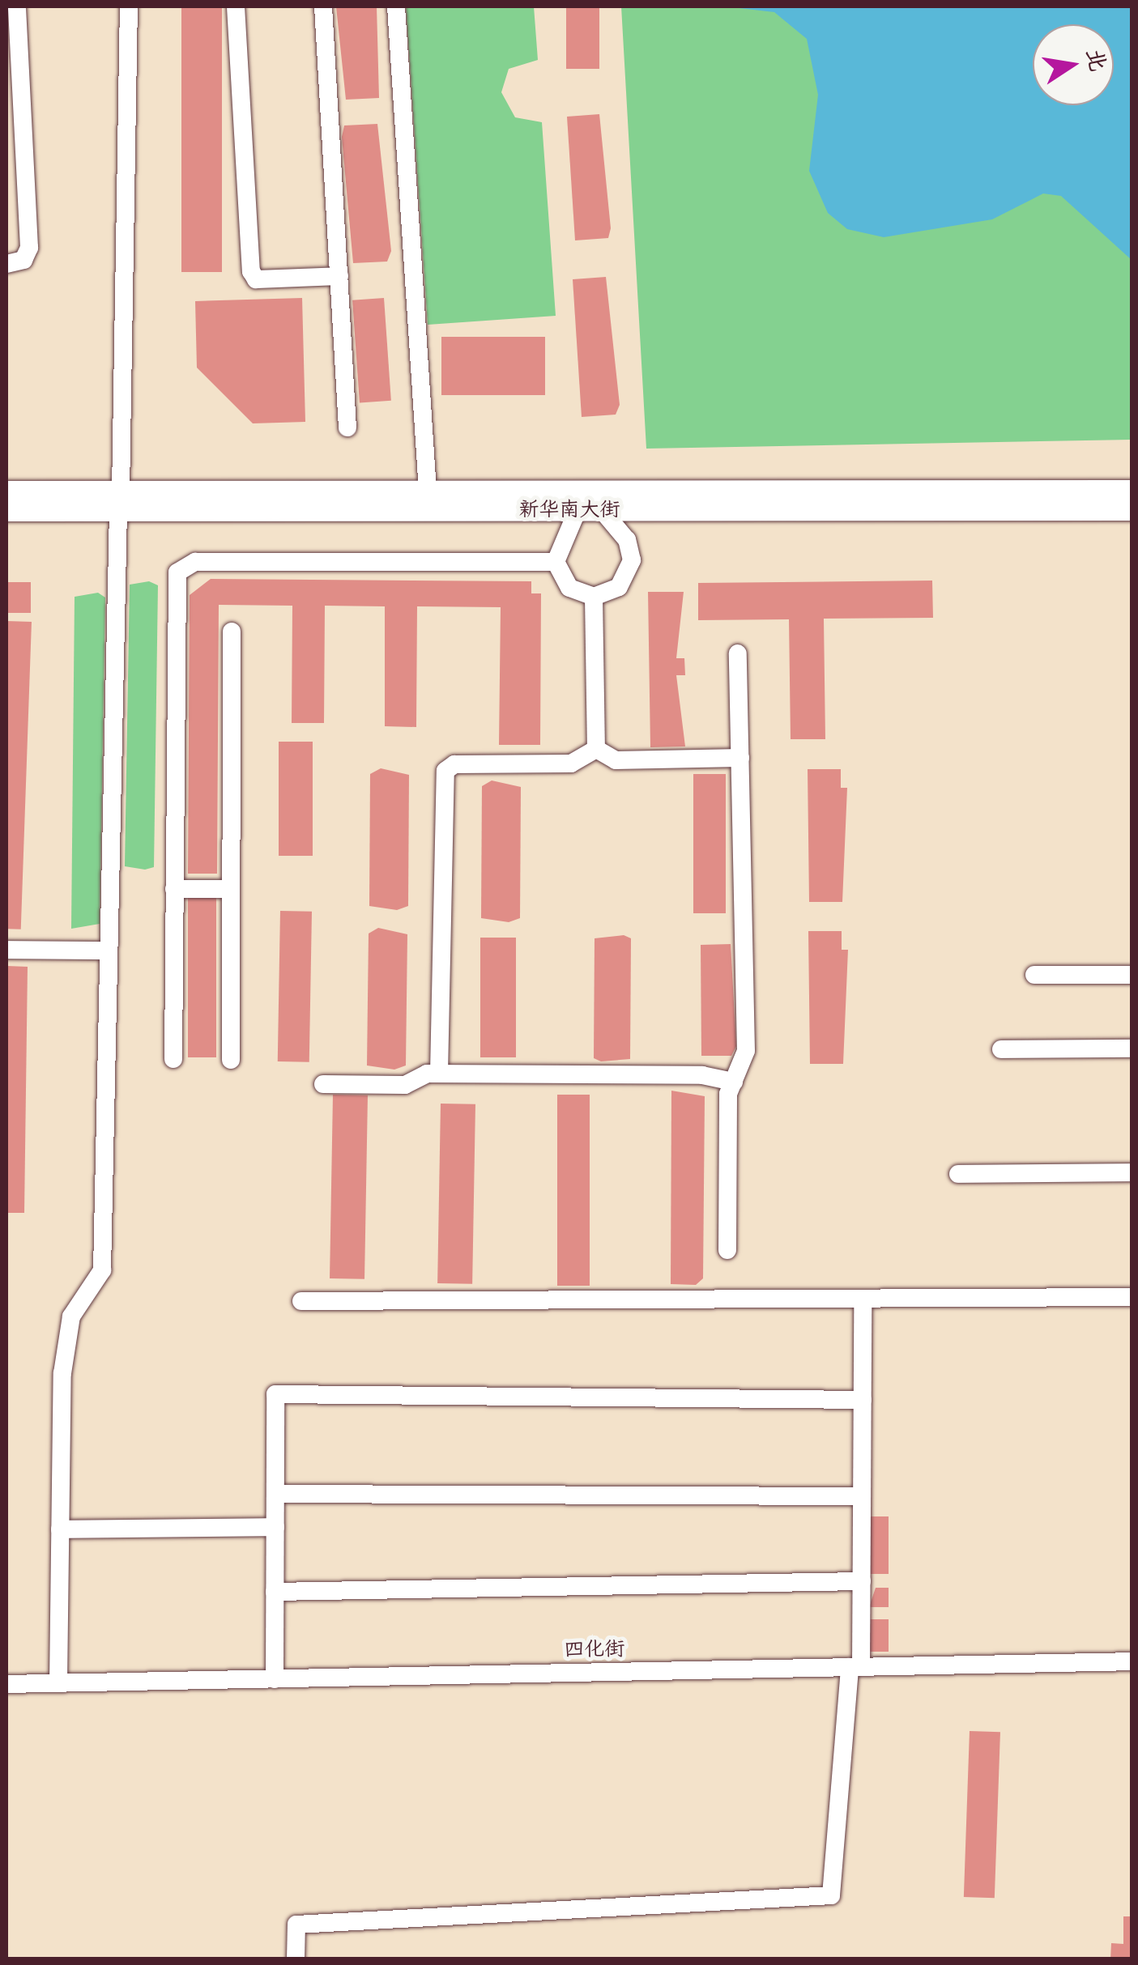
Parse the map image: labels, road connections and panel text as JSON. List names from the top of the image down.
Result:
{
  "streets": {
    "main road": ["新华南大街"],
    "street": ["四化街"]
  },
  "north": "right"
}
